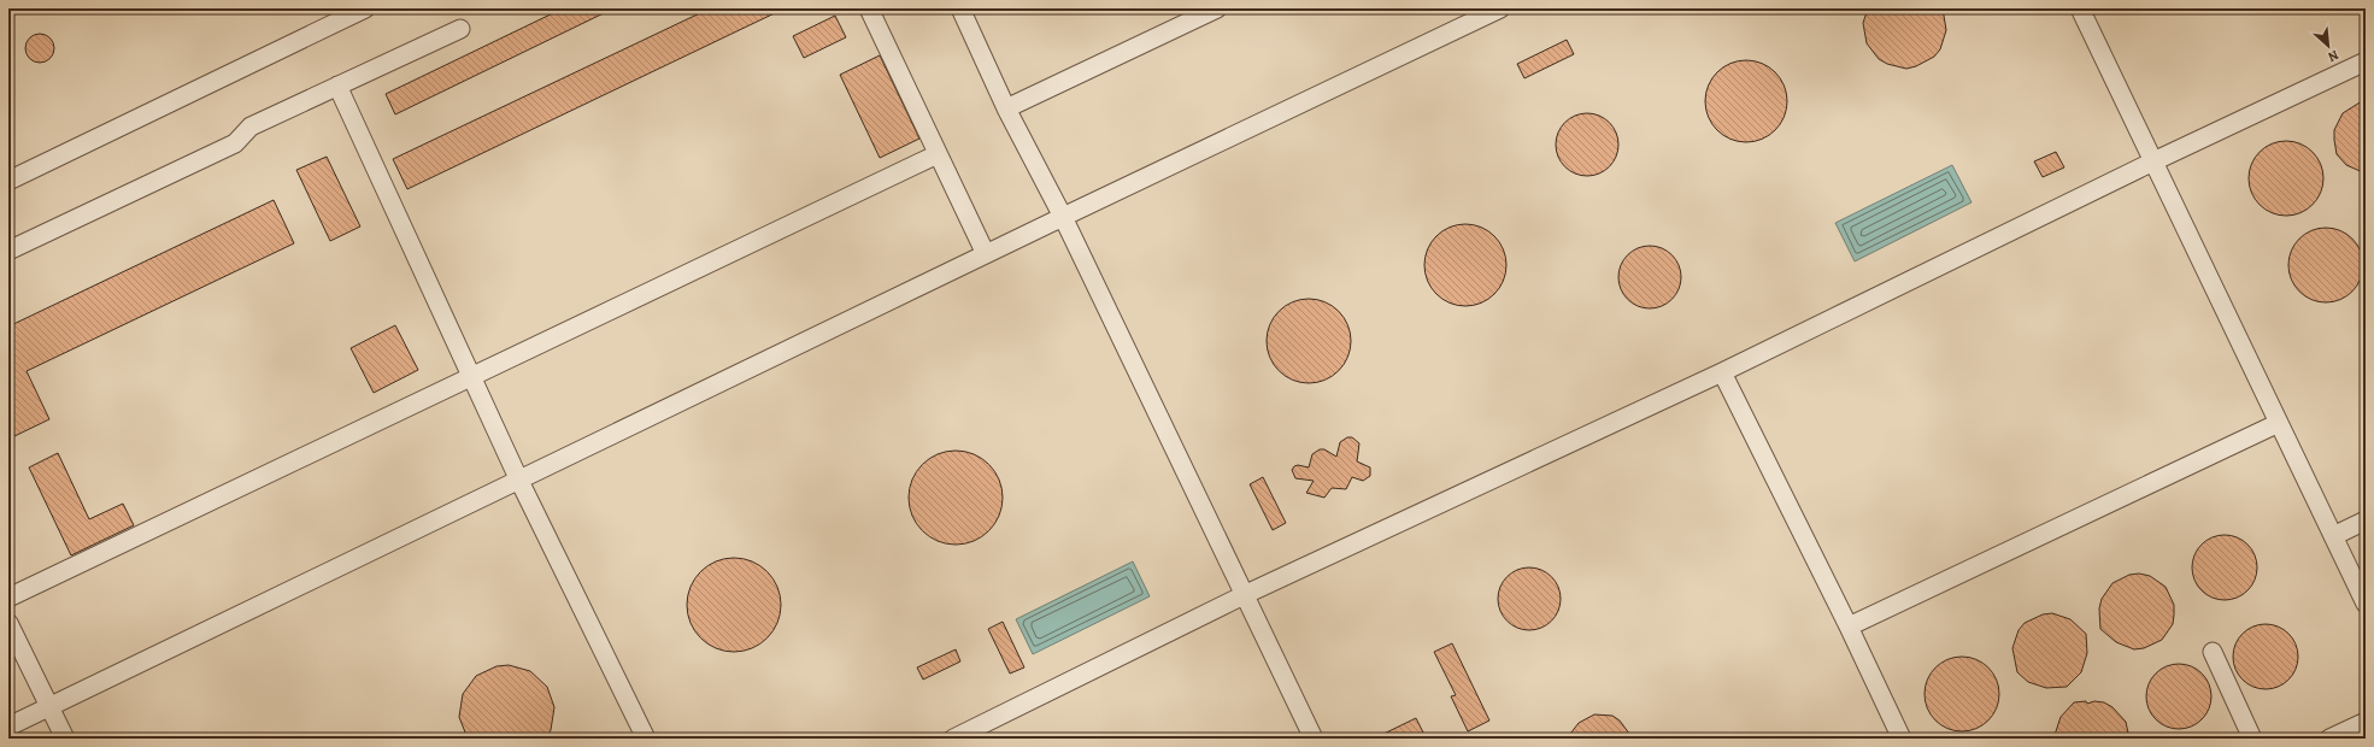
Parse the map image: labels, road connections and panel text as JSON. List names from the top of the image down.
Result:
{
  "north": "bottom right"
}
